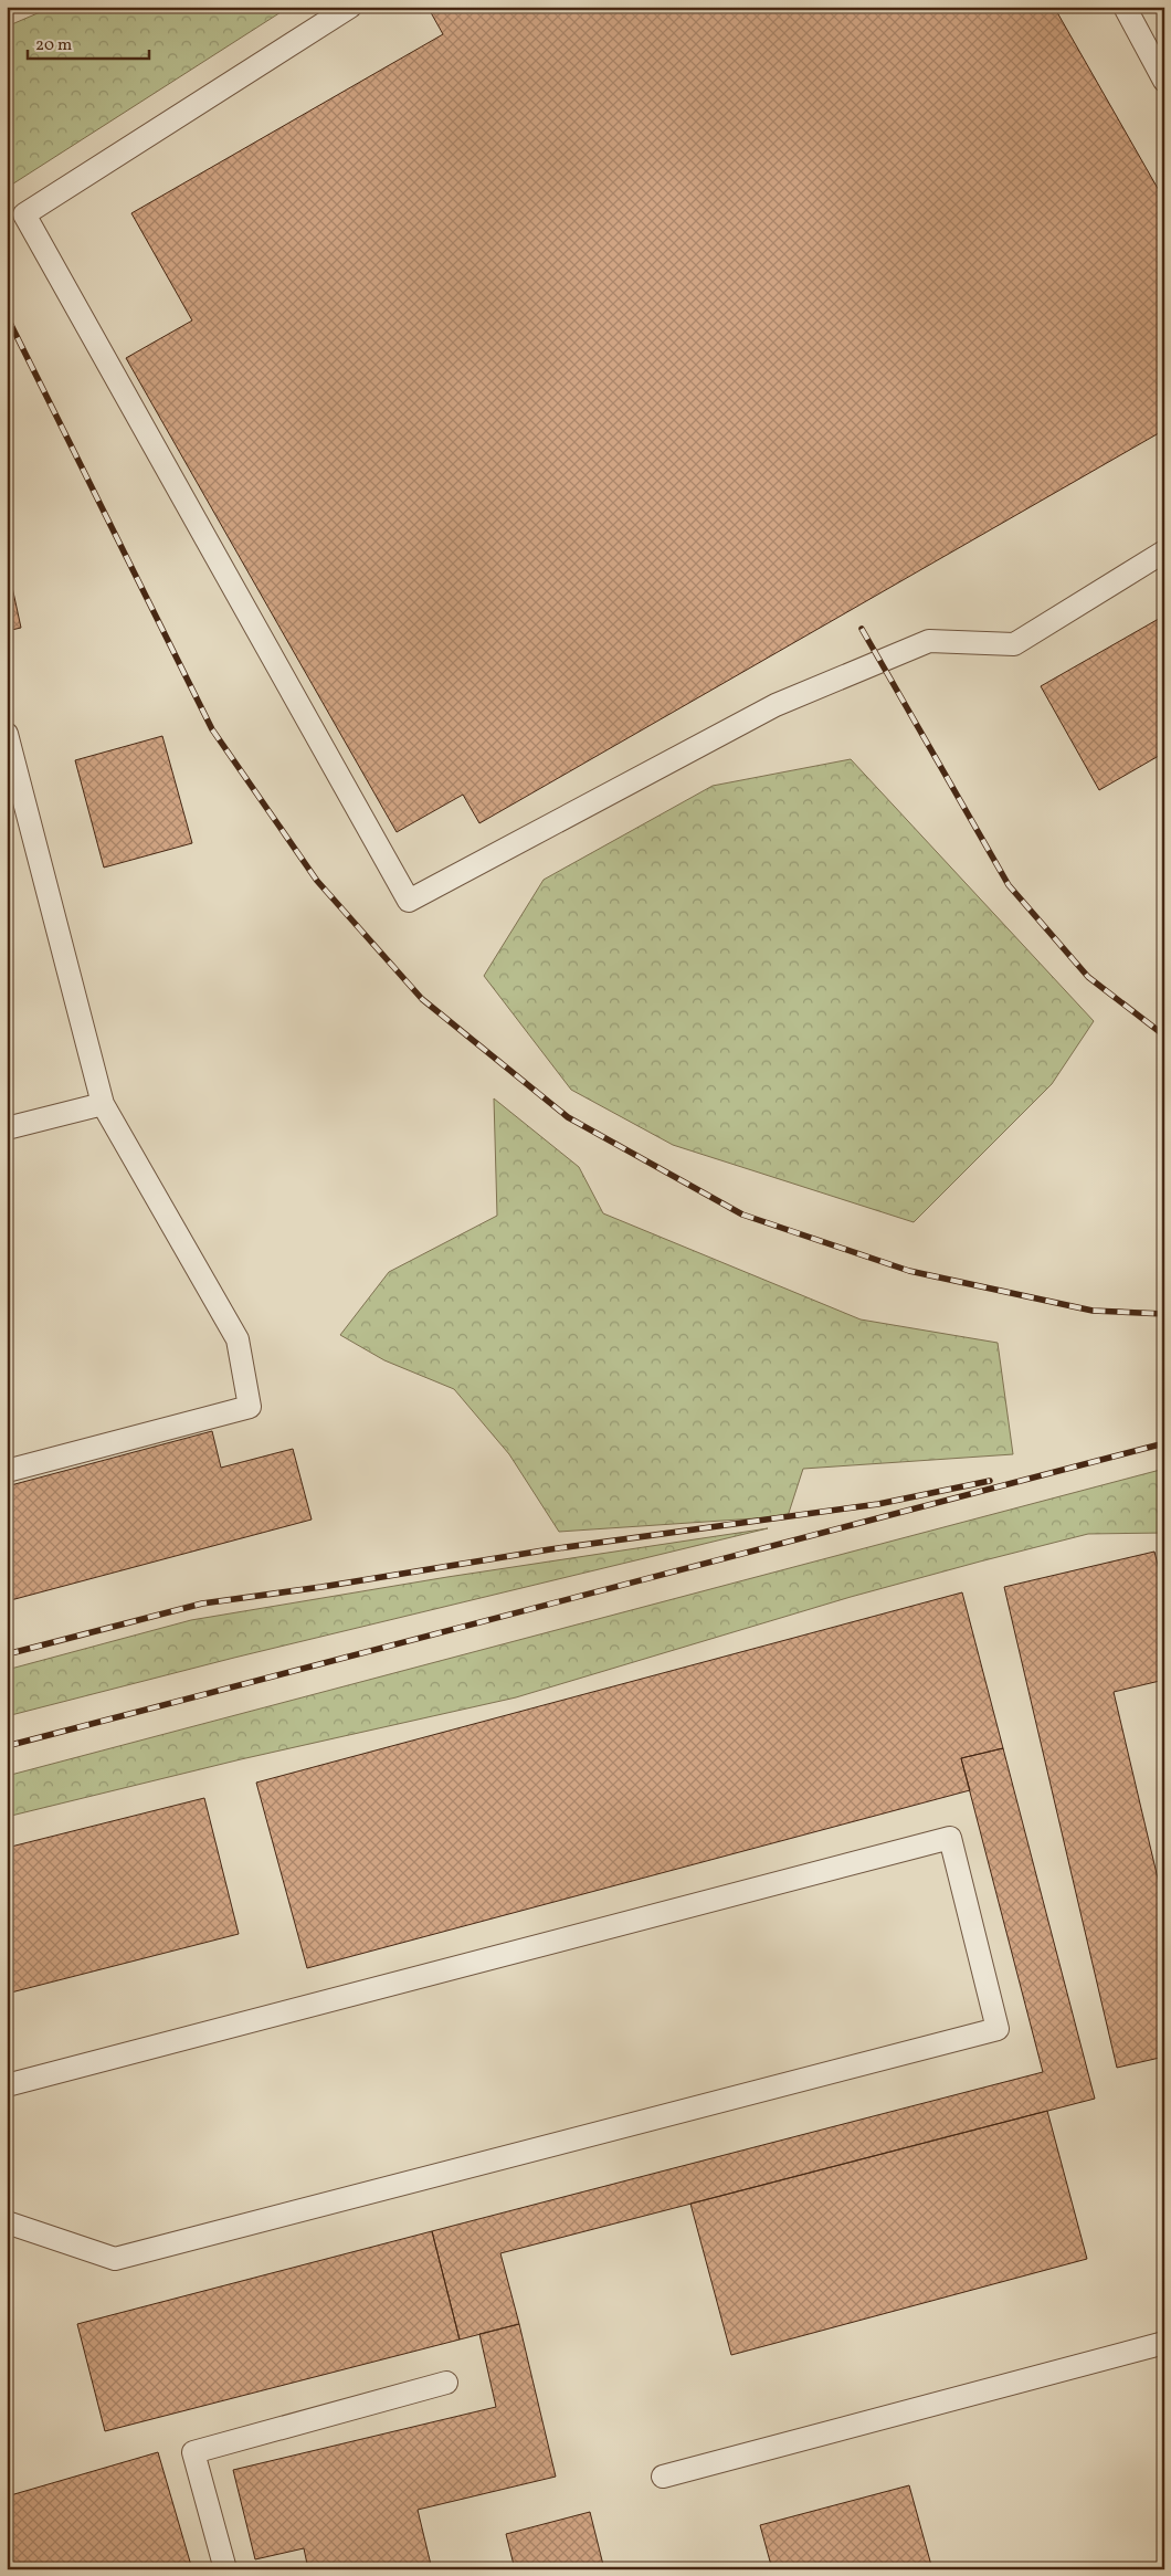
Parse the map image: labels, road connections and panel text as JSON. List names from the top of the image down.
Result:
{
  "scale_bar": "20 m"
}
